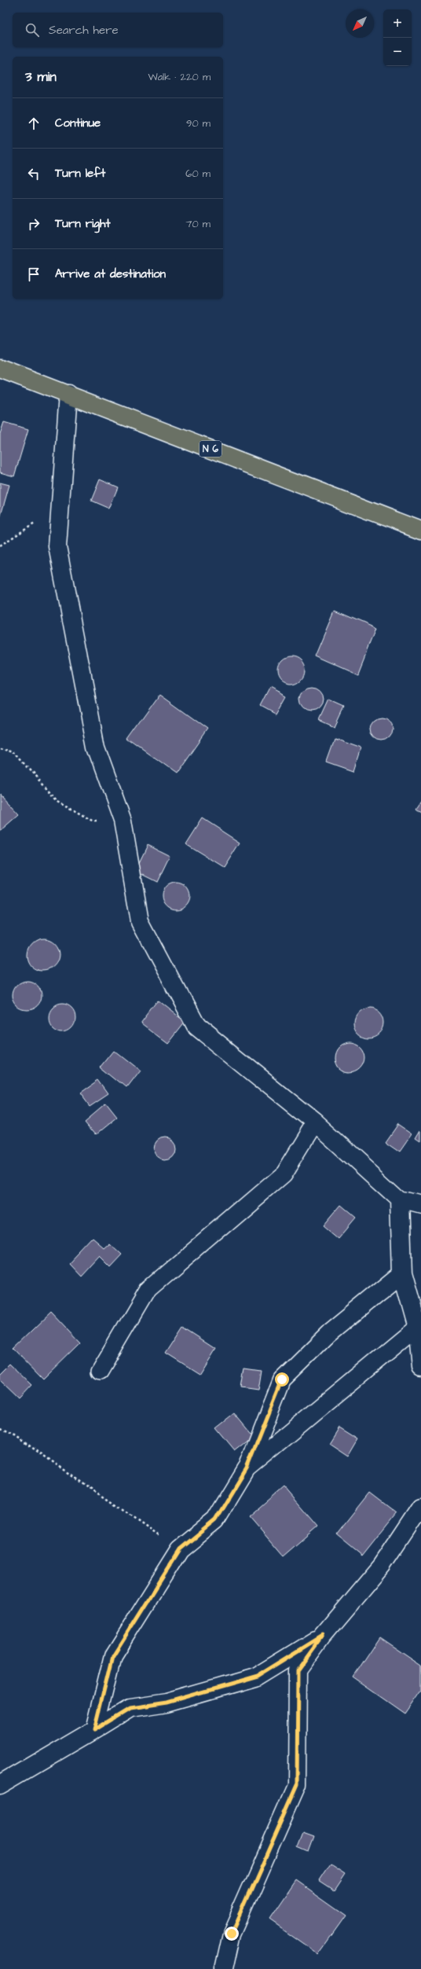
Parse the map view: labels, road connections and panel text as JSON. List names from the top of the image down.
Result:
{
  "streets": {
    "main road": ["N 6"]
  },
  "north": "bottom left",
  "page": {
    "map_buttons": ["+", "−"],
    "search": "Search here",
    "heading": ["3 min", "Walk · 220 m"],
    "list": [
      ["Continue", "90 m"],
      ["Turn left", "60 m"],
      ["Turn right", "70 m"],
      "Arrive at destination"
    ]
  }
}
